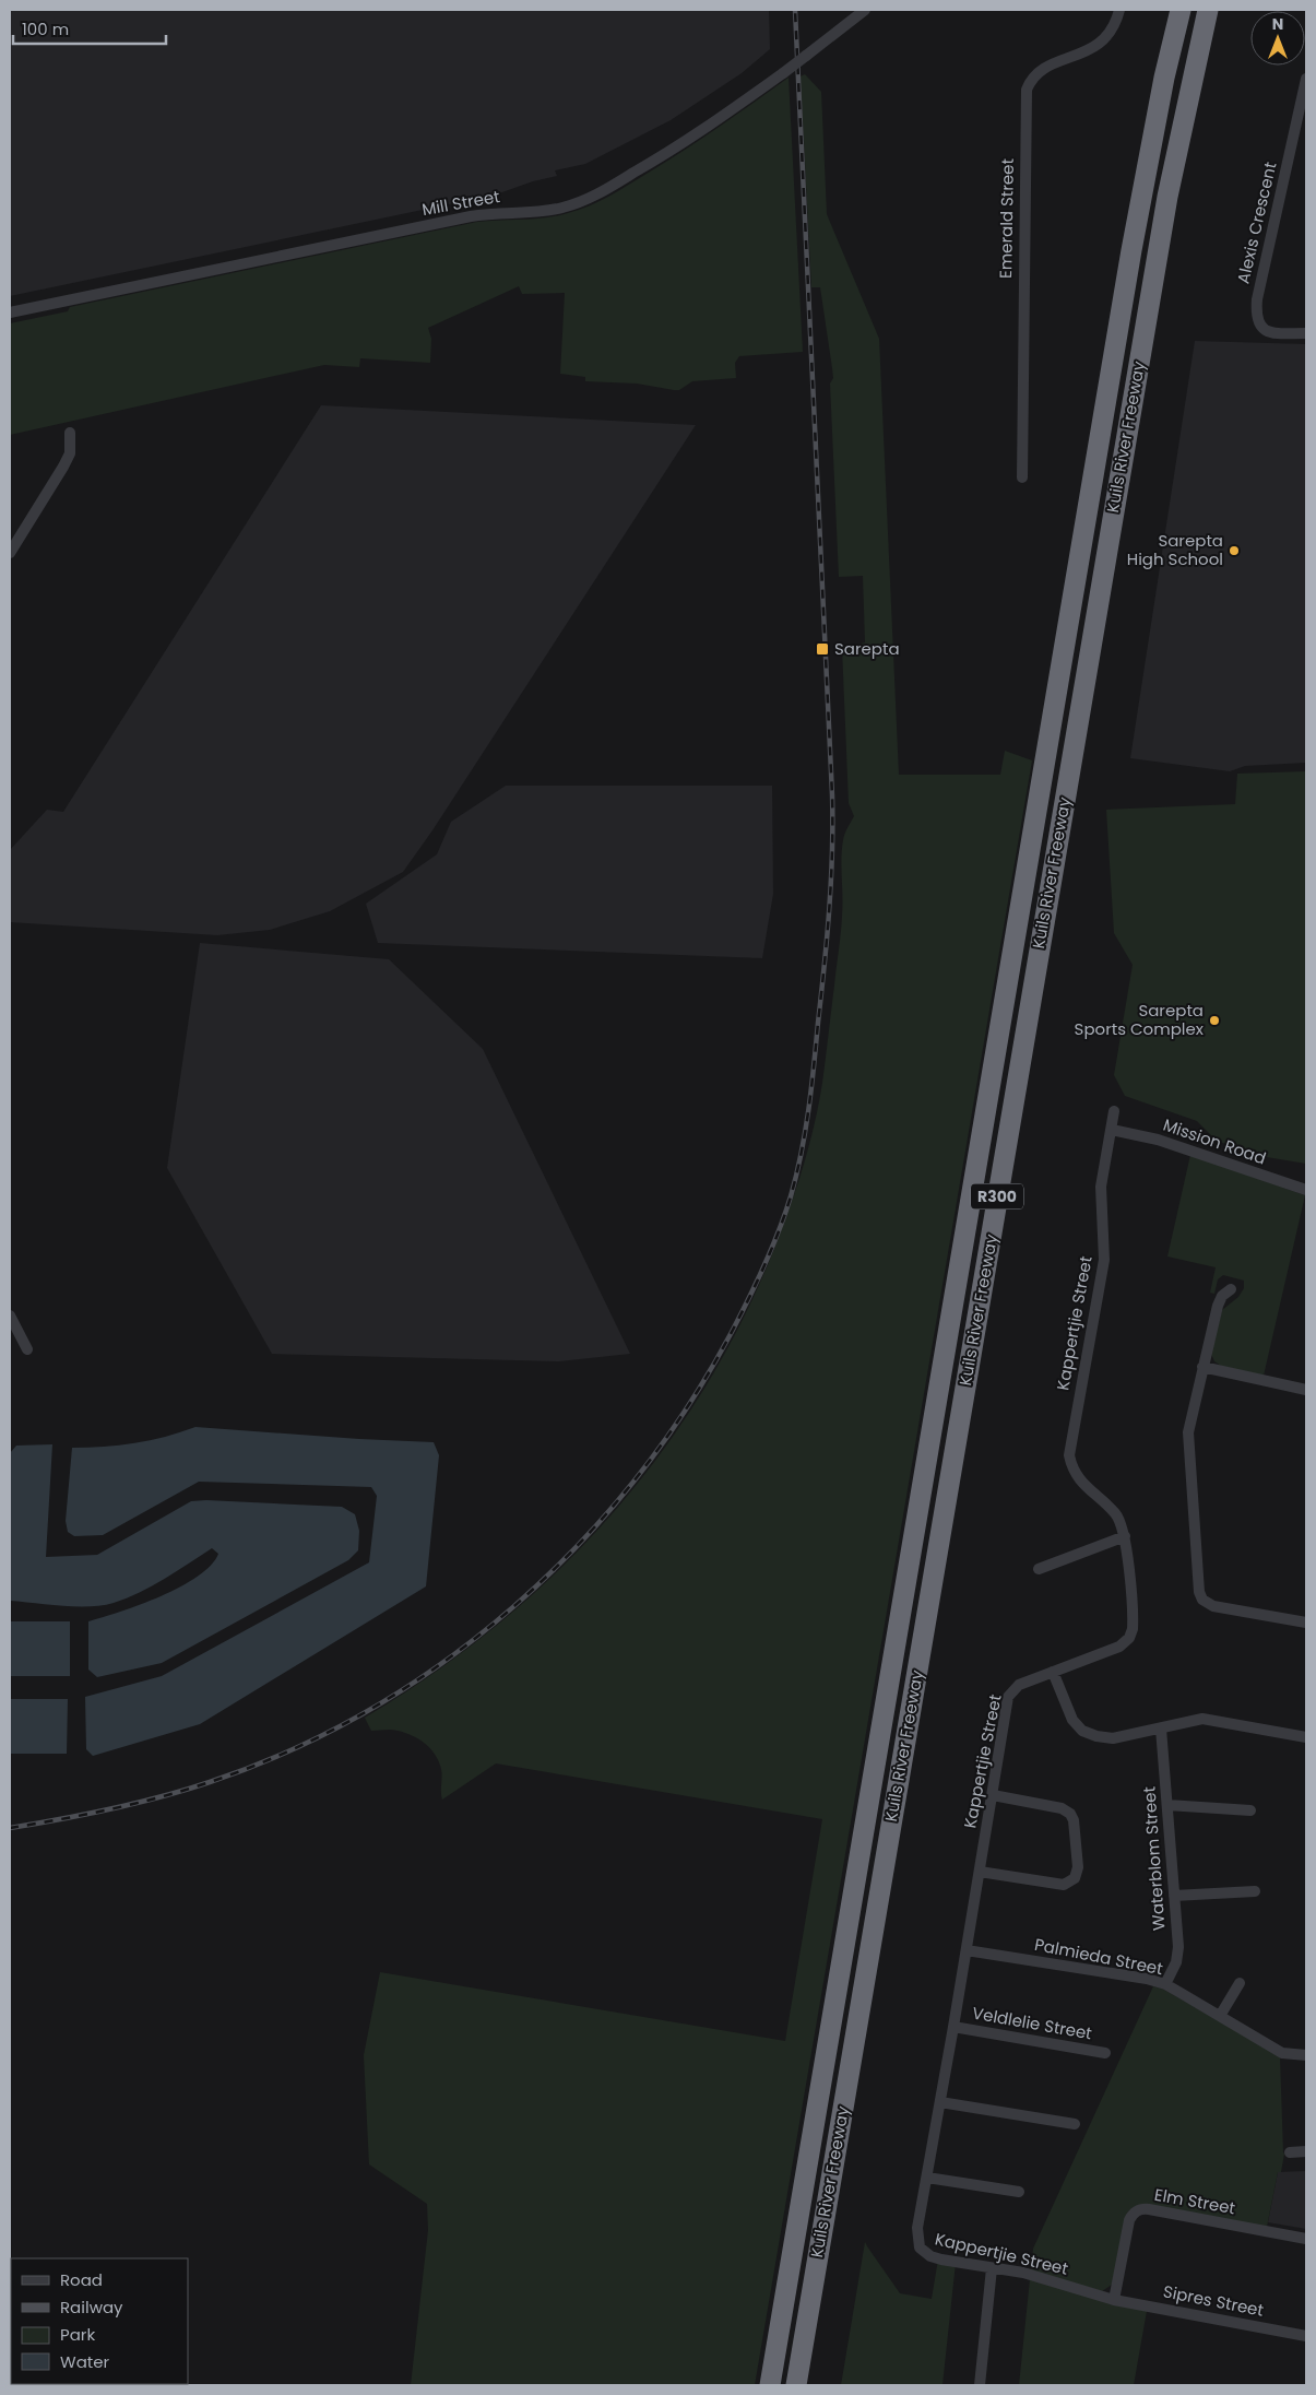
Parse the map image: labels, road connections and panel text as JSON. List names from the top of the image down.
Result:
{
  "streets": {
    "highway": ["Kuils River Freeway", "R300"],
    "street": [
      "Mill Street",
      "Emerald Street",
      "Alexis Crescent",
      "Mission Road",
      "Kappertjie Street",
      "Waterblom Street",
      "Palmieda Street",
      "Veldlelie Street",
      "Elm Street",
      "Sipres Street"
    ]
  },
  "crossings": [
    ["Mission Road", "Kappertjie Street"],
    ["Kappertjie Street", "Palmieda Street"],
    ["Kappertjie Street", "Veldlelie Street"],
    ["Kappertjie Street", "Elm Street"],
    ["Kappertjie Street", "Sipres Street"],
    ["Waterblom Street", "Palmieda Street"],
    ["Elm Street", "Sipres Street"]
  ],
  "places": {
    "other": ["Sarepta High School", "Sarepta Sports Complex"],
    "transit": ["Sarepta"]
  },
  "legend": [
    "Road",
    "Railway",
    "Park",
    "Water"
  ],
  "scale_bar": "100 m",
  "north": "top"
}
